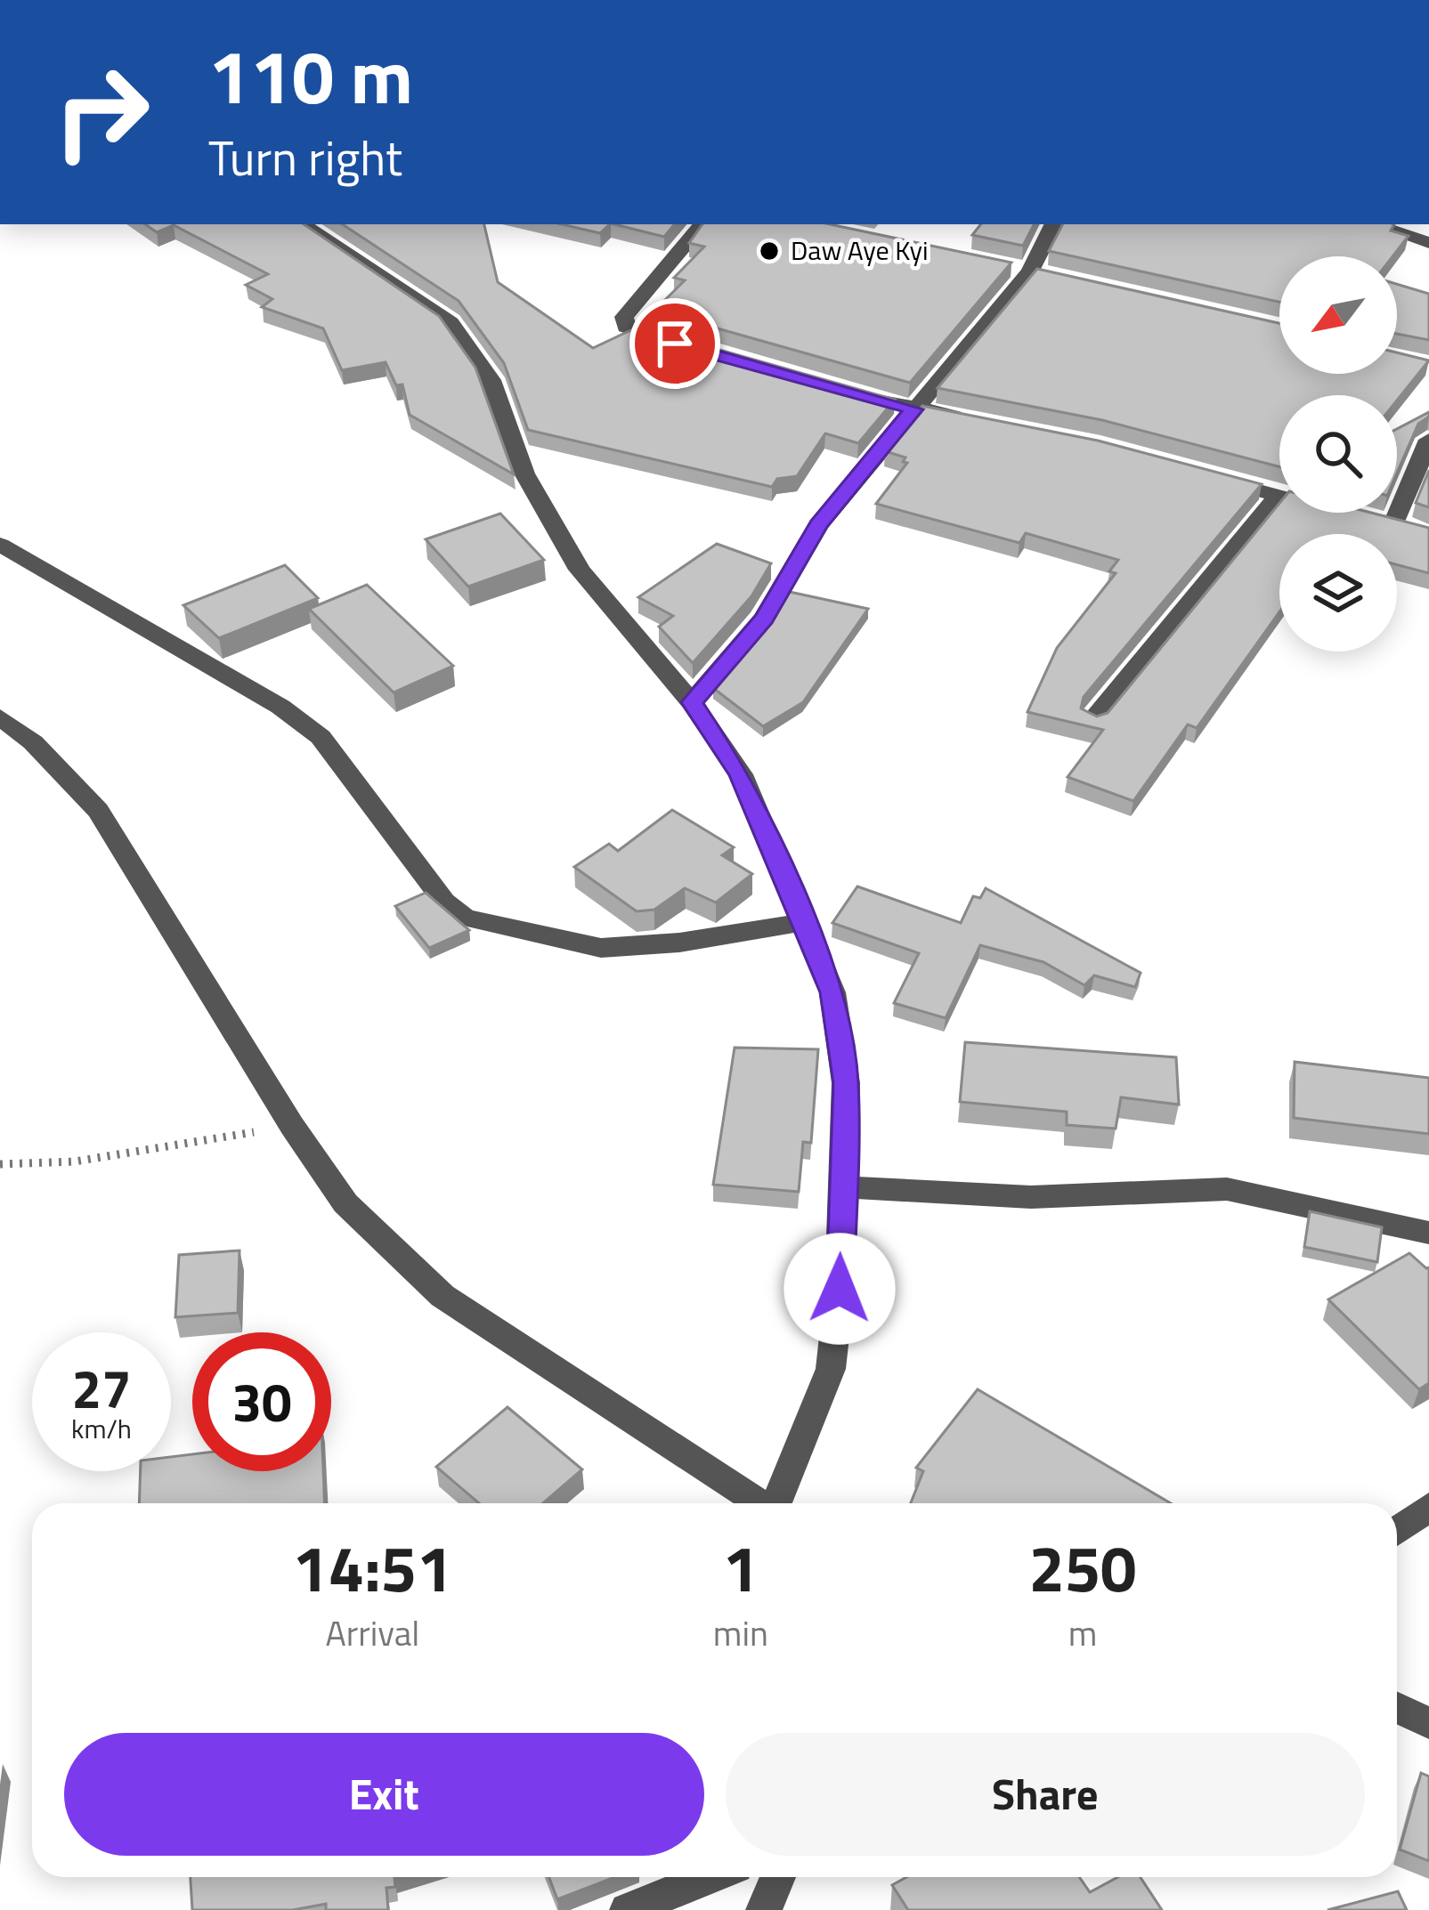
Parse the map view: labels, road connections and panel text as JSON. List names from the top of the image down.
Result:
{
  "places": ["Daw Aye Kyi"],
  "north": "bottom left",
  "page": {
    "turn": ["110 m", "Turn right"],
    "speed": "27 km/h",
    "limit": "30",
    "eta": [
      "14:51",
      "Arrival",
      "1",
      "min",
      "250",
      "m"
    ],
    "buttons": ["Exit", "Share"]
  }
}
